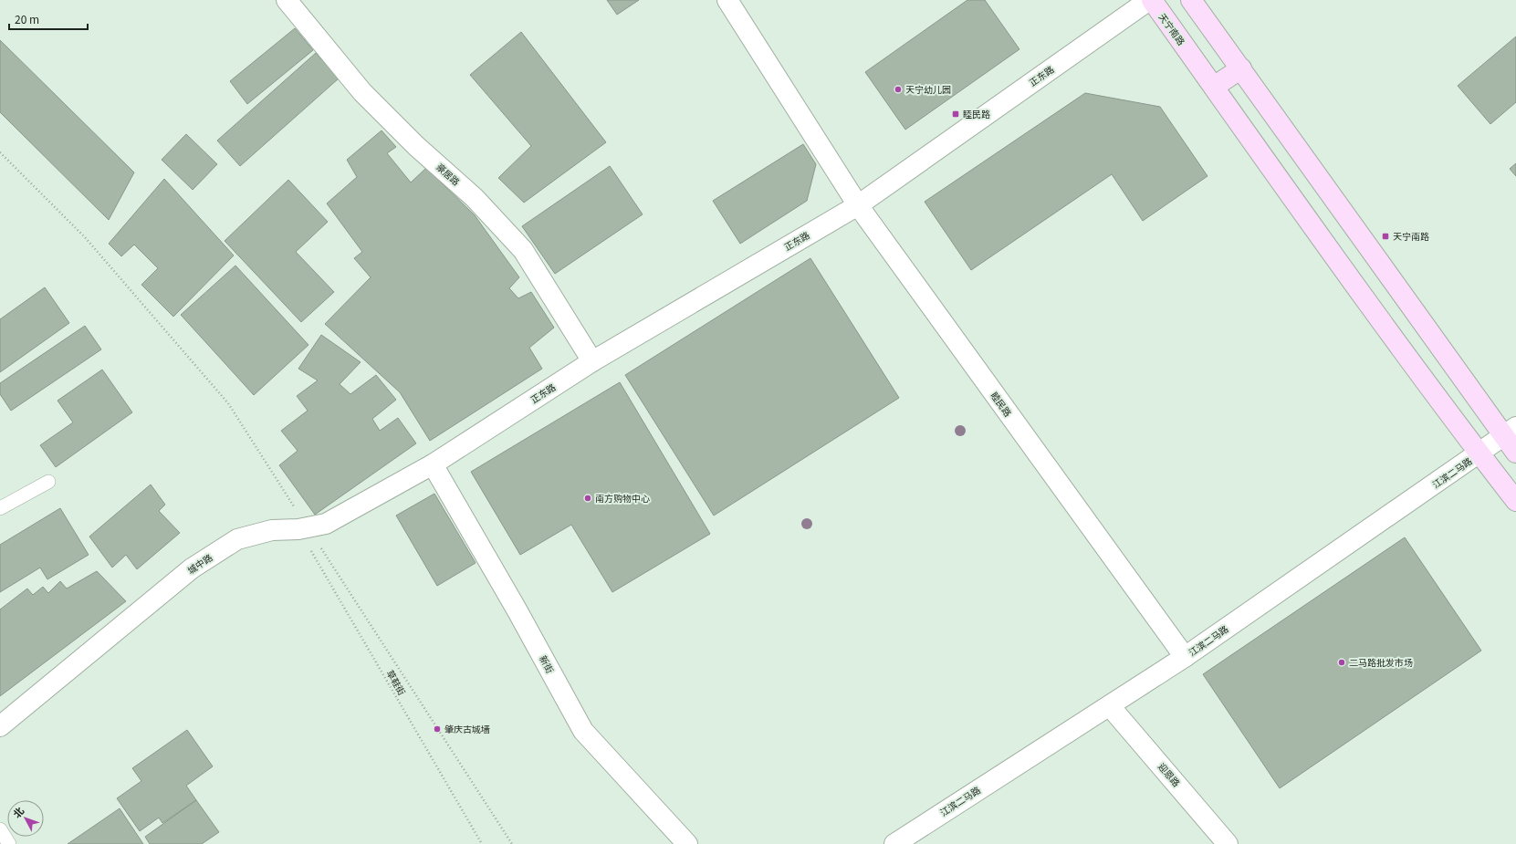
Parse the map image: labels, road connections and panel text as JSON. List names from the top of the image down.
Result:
{
  "streets": {
    "main road": ["天宁南路"],
    "street": [
      "正东路",
      "豪居路",
      "睦民路",
      "江滨二马路",
      "城中路",
      "新街",
      "迎恩路"
    ],
    "path": ["草鞋街"]
  },
  "crossings": [
    ["天宁南路", "正东路"],
    ["天宁南路", "江滨二马路"],
    ["正东路", "豪居路"],
    ["正东路", "睦民路"],
    ["正东路", "城中路"],
    ["正东路", "新街"],
    ["睦民路", "江滨二马路"],
    ["江滨二马路", "迎恩路"],
    ["城中路", "新街"],
    ["城中路", "草鞋街"]
  ],
  "places": {
    "other": [
      "天宁幼儿园",
      "南方购物中心",
      "二马路批发市场",
      "肇庆古城墙"
    ],
    "transit": ["睦民路", "天宁南路"]
  },
  "scale_bar": "20 m",
  "north": "top left"
}
